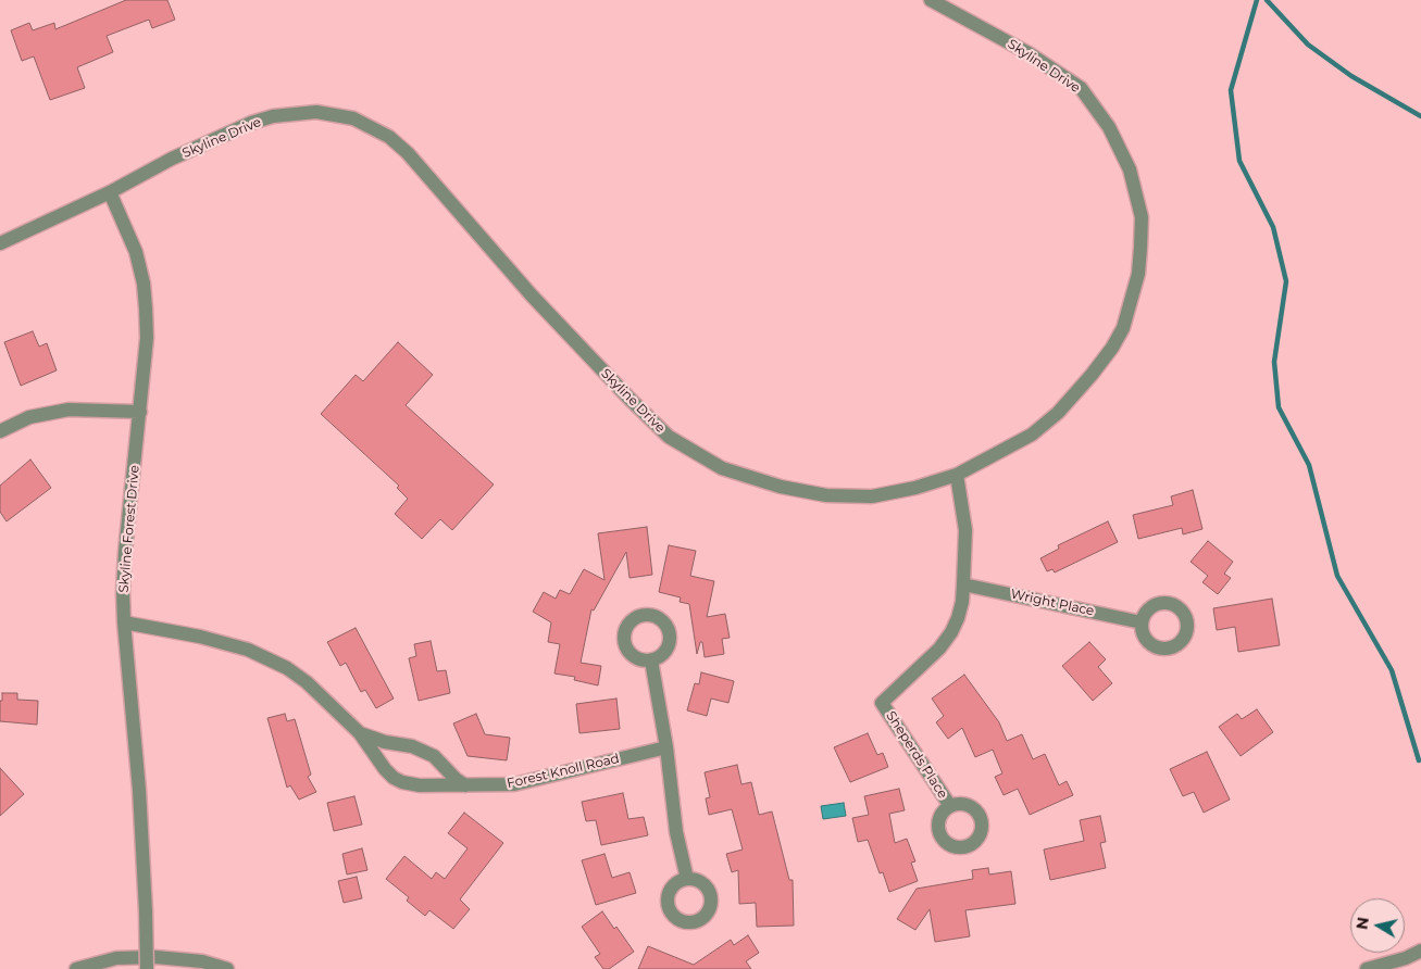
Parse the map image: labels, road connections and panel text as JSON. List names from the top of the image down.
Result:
{
  "streets": {
    "street": [
      "Skyline Drive",
      "Skyline Forest Drive",
      "Wright Place",
      "Sheperds Place",
      "Forest Knoll Road"
    ]
  },
  "crossings": [
    ["Skyline Drive", "Skyline Forest Drive"],
    ["Skyline Forest Drive", "Forest Knoll Road"],
    ["Wright Place", "Sheperds Place"]
  ],
  "north": "left"
}
